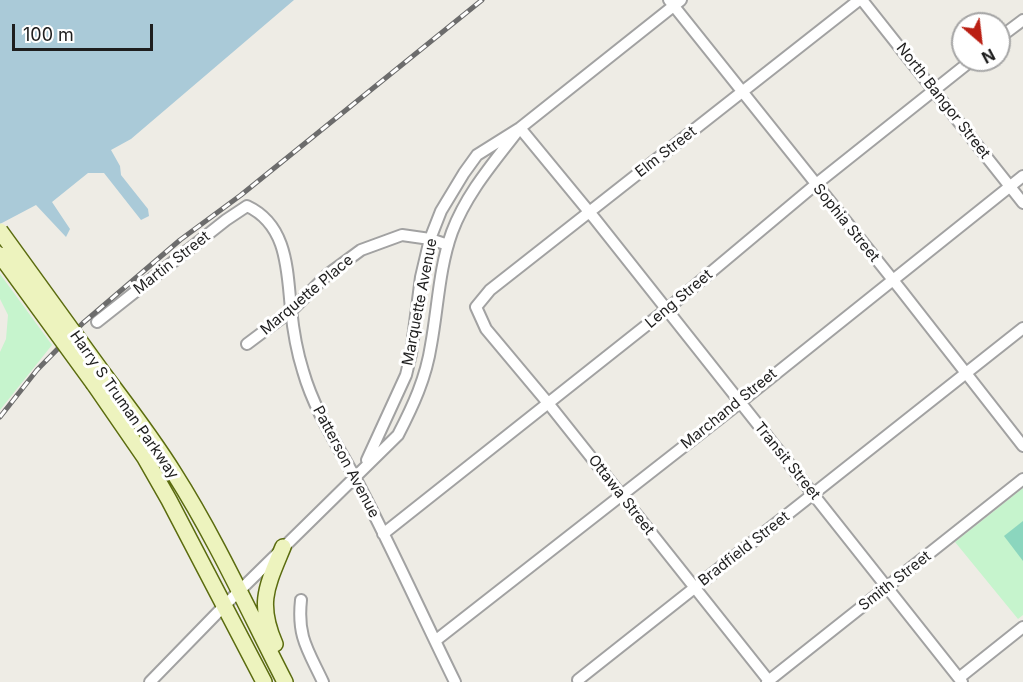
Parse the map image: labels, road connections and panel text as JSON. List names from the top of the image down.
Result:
{
  "streets": {
    "main road": ["Harry S Truman Parkway"],
    "street": [
      "North Bangor Street",
      "Elm Street",
      "Sophia Street",
      "Martin Street",
      "Marquette Place",
      "Leng Street",
      "Marquette Avenue",
      "Marchand Street",
      "Transit Street",
      "Patterson Avenue",
      "Ottawa Street",
      "Bradfield Street",
      "Smith Street"
    ]
  },
  "crossings": [
    ["North Bangor Street", "Elm Street"],
    ["North Bangor Street", "Leng Street"],
    ["North Bangor Street", "Marchand Street"],
    ["Elm Street", "Sophia Street"],
    ["Elm Street", "Transit Street"],
    ["Elm Street", "Ottawa Street"],
    ["Sophia Street", "Leng Street"],
    ["Sophia Street", "Marquette Avenue"],
    ["Sophia Street", "Marchand Street"],
    ["Sophia Street", "Bradfield Street"],
    ["Martin Street", "Patterson Avenue"],
    ["Marquette Place", "Marquette Avenue"],
    ["Marquette Place", "Patterson Avenue"],
    ["Leng Street", "Transit Street"],
    ["Leng Street", "Patterson Avenue"],
    ["Leng Street", "Ottawa Street"],
    ["Marquette Avenue", "Harry S Truman Parkway"],
    ["Marquette Avenue", "Transit Street"],
    ["Marquette Avenue", "Patterson Avenue"],
    ["Marchand Street", "Transit Street"],
    ["Marchand Street", "Patterson Avenue"],
    ["Marchand Street", "Ottawa Street"],
    ["Transit Street", "Bradfield Street"],
    ["Transit Street", "Smith Street"],
    ["Ottawa Street", "Bradfield Street"],
    ["Ottawa Street", "Smith Street"]
  ],
  "scale_bar": "100 m",
  "north": "bottom right"
}
